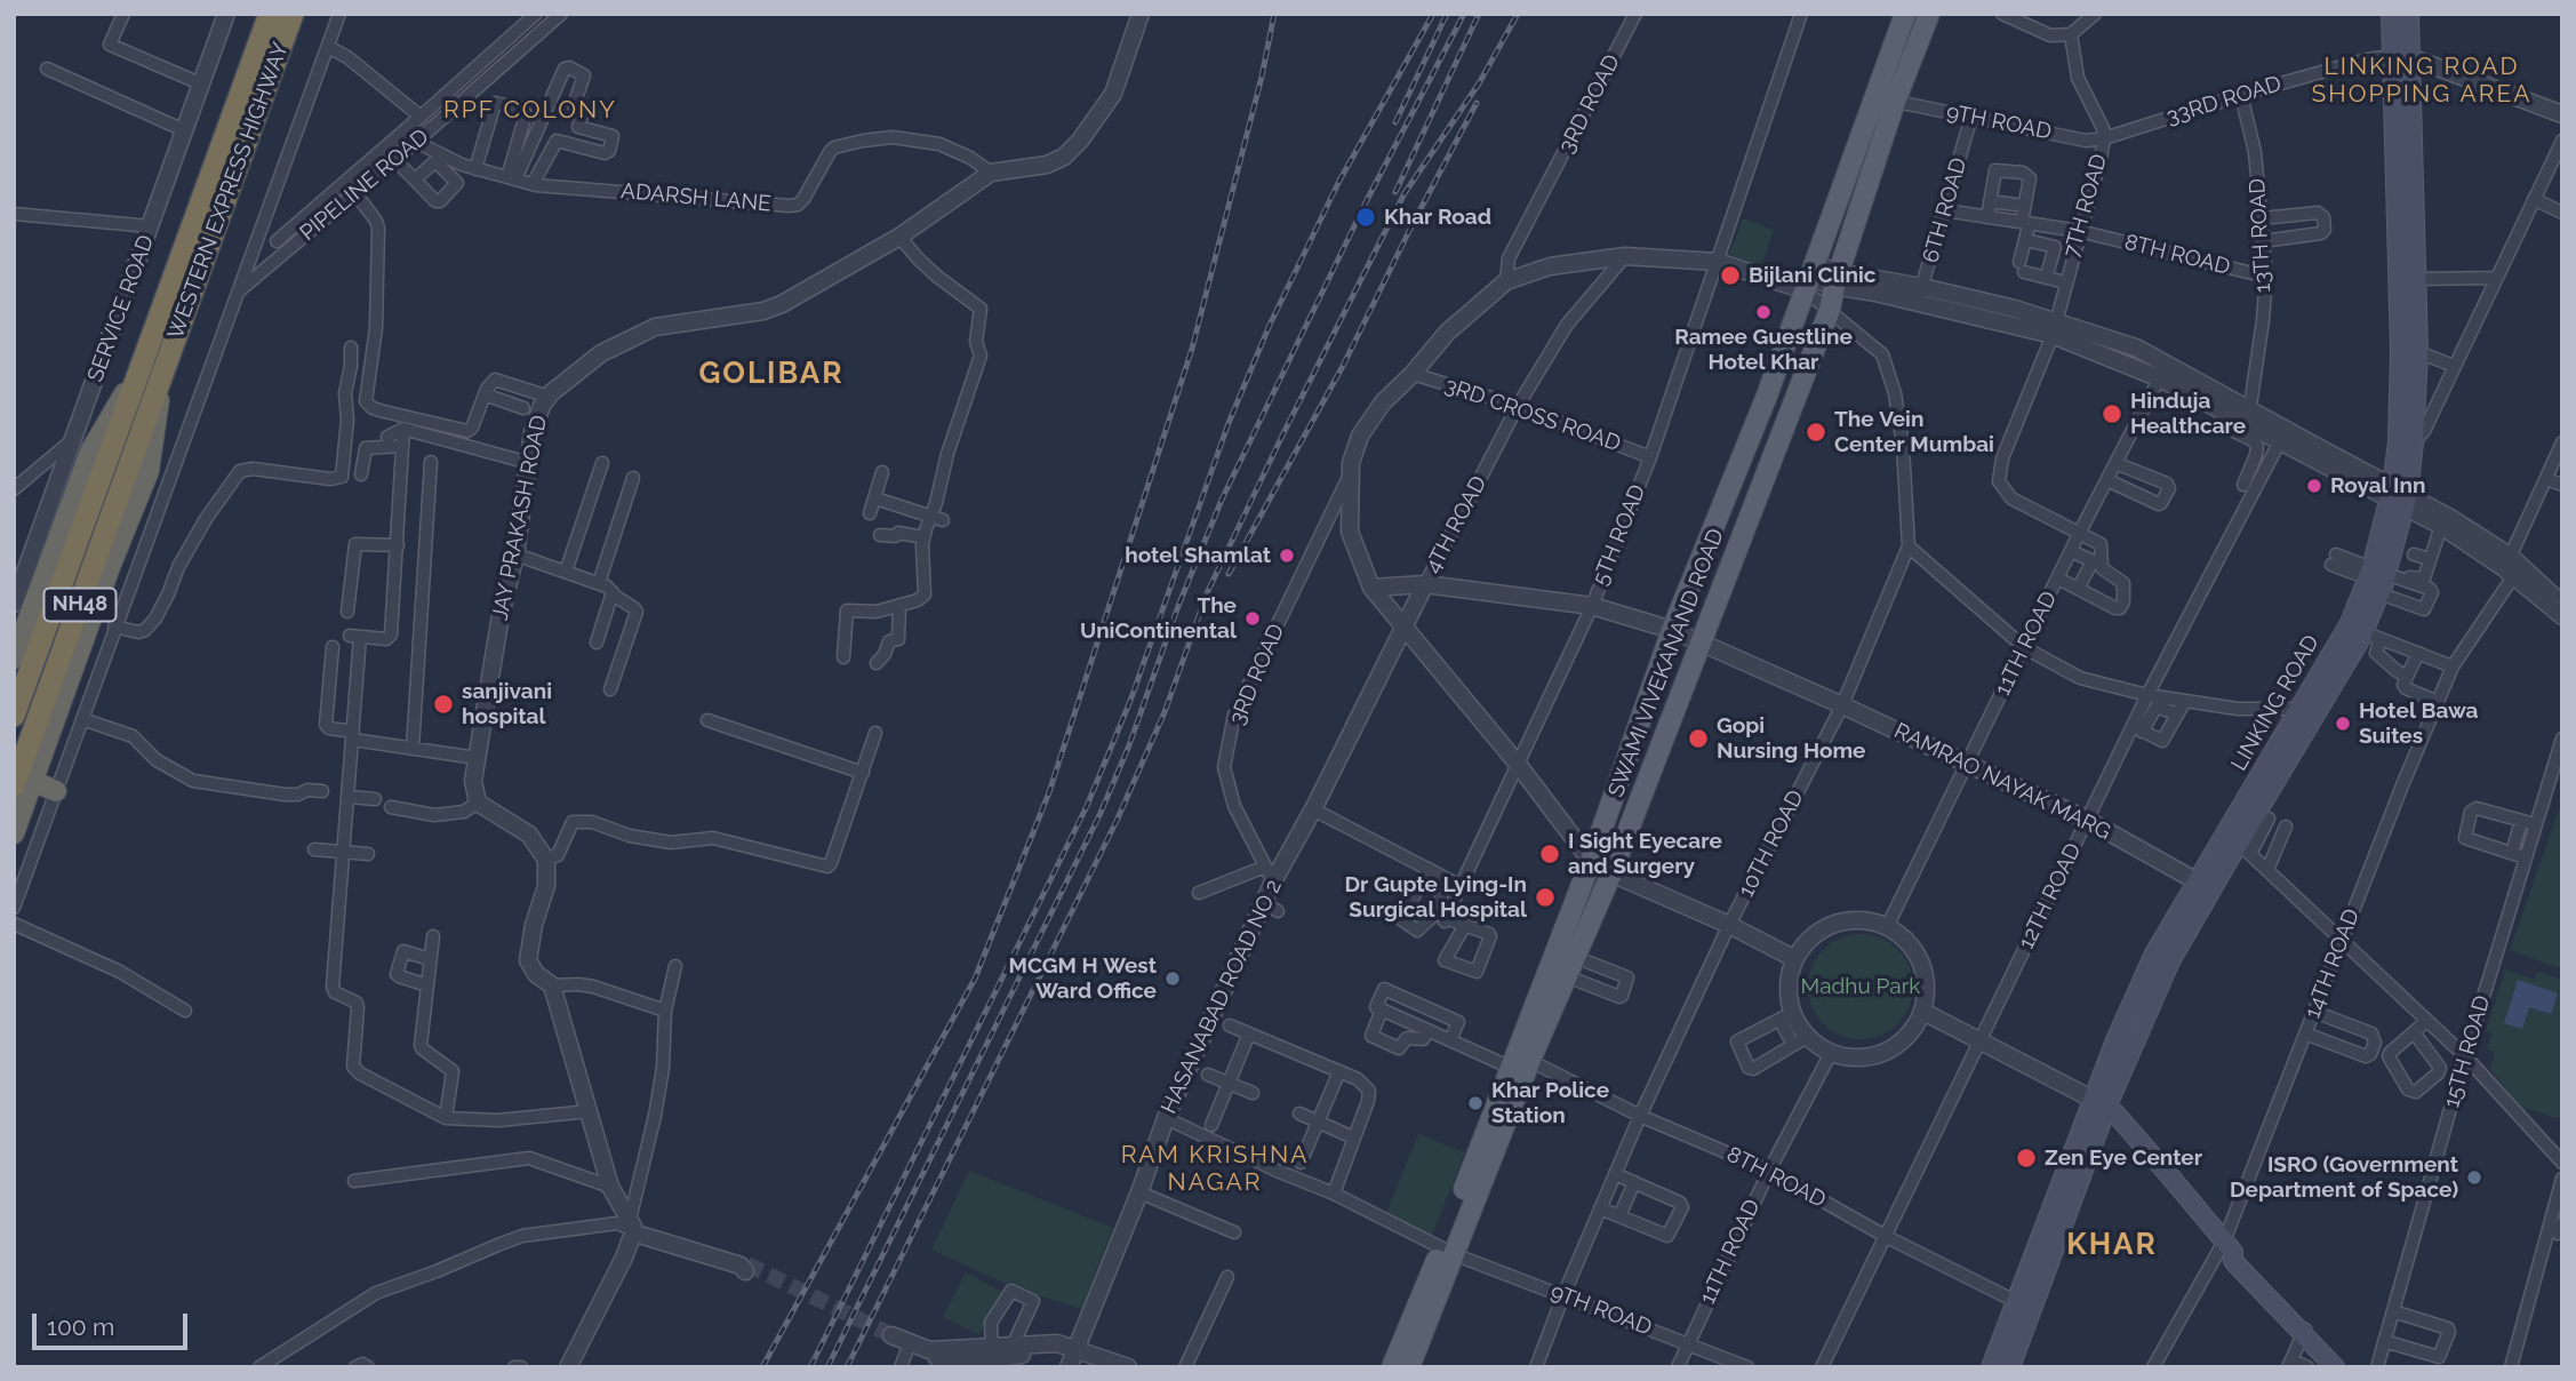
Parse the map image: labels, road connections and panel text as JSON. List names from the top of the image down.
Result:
{
  "streets": {
    "highway": ["WESTERN EXPRESS HIGHWAY", "NH48"],
    "main road": ["SWAMI VIVEKANAND ROAD", "LINKING ROAD"],
    "street": [
      "33RD ROAD",
      "3RD ROAD",
      "9TH ROAD",
      "PIPELINE ROAD",
      "ADARSH LANE",
      "7TH ROAD",
      "6TH ROAD",
      "13TH ROAD",
      "8TH ROAD",
      "SERVICE ROAD",
      "3RD CROSS ROAD",
      "JAY PRAKASH ROAD",
      "4TH ROAD",
      "5TH ROAD",
      "11TH ROAD",
      "RAMRAO NAYAK MARG",
      "10TH ROAD",
      "12TH ROAD",
      "14TH ROAD",
      "HASANABAD ROAD NO 2",
      "15TH ROAD"
    ]
  },
  "crossings": [
    ["33RD ROAD", "9TH ROAD"],
    ["33RD ROAD", "7TH ROAD"],
    ["33RD ROAD", "13TH ROAD"],
    ["33RD ROAD", "LINKING ROAD"],
    ["3RD ROAD", "HASANABAD ROAD NO 2"],
    ["9TH ROAD", "7TH ROAD"],
    ["9TH ROAD", "6TH ROAD"],
    ["9TH ROAD", "11TH ROAD"],
    ["9TH ROAD", "SWAMI VIVEKANAND ROAD"],
    ["9TH ROAD", "10TH ROAD"],
    ["9TH ROAD", "HASANABAD ROAD NO 2"],
    ["PIPELINE ROAD", "ADARSH LANE"],
    ["WESTERN EXPRESS HIGHWAY", "NH48"],
    ["ADARSH LANE", "JAY PRAKASH ROAD"],
    ["7TH ROAD", "8TH ROAD"],
    ["6TH ROAD", "8TH ROAD"],
    ["13TH ROAD", "8TH ROAD"],
    ["8TH ROAD", "11TH ROAD"],
    ["8TH ROAD", "SWAMI VIVEKANAND ROAD"],
    ["8TH ROAD", "LINKING ROAD"],
    ["8TH ROAD", "10TH ROAD"],
    ["8TH ROAD", "12TH ROAD"],
    ["3RD CROSS ROAD", "4TH ROAD"],
    ["3RD CROSS ROAD", "5TH ROAD"],
    ["4TH ROAD", "RAMRAO NAYAK MARG"],
    ["4TH ROAD", "HASANABAD ROAD NO 2"],
    ["5TH ROAD", "RAMRAO NAYAK MARG"],
    ["11TH ROAD", "RAMRAO NAYAK MARG"],
    ["SWAMI VIVEKANAND ROAD", "RAMRAO NAYAK MARG"],
    ["SWAMI VIVEKANAND ROAD", "10TH ROAD"],
    ["LINKING ROAD", "RAMRAO NAYAK MARG"],
    ["RAMRAO NAYAK MARG", "10TH ROAD"],
    ["RAMRAO NAYAK MARG", "12TH ROAD"]
  ],
  "districts": [
    "LINKING ROAD SHOPPING AREA",
    "RPF COLONY",
    "GOLIBAR",
    "RAM KRISHNA NAGAR",
    "KHAR"
  ],
  "parks": ["Madhu Park"],
  "places": [
    "Khar Road",
    "Bijlani Clinic",
    "Ramee Guestline Hotel Khar",
    "Hinduja Healthcare",
    "The Vein Center Mumbai",
    "Royal Inn",
    "hotel Shamlat",
    "The UniContinental",
    "sanjivani hospital",
    "Hotel Bawa Suites",
    "Gopi Nursing Home",
    "I Sight Eyecare and Surgery",
    "Dr Gupte Lying-In Surgical Hospital",
    "MCGM H West Ward Office",
    "Khar Police Station",
    "Zen Eye Center",
    "ISRO (Government Department of Space)"
  ],
  "scale_bar": "100 m"
}
